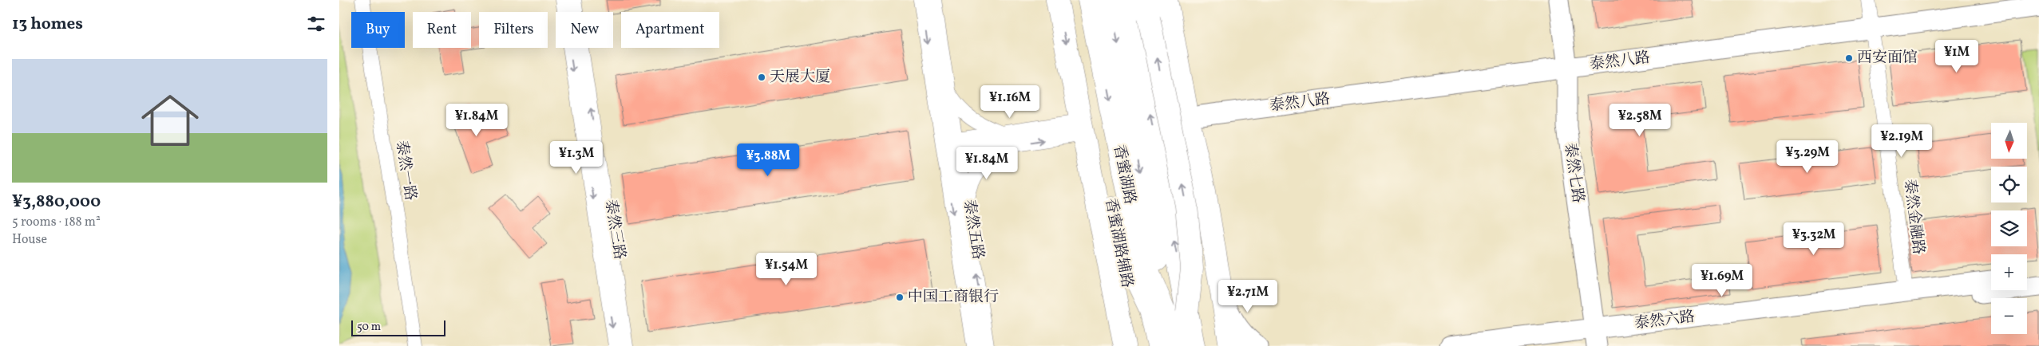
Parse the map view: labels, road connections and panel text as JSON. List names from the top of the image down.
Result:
{
  "streets": {
    "main road": ["香蜜湖路", "香蜜湖路辅路"],
    "street": [
      "泰然八路",
      "泰然一路",
      "泰然七路",
      "泰然金融路",
      "泰然三路",
      "泰然五路",
      "泰然六路"
    ]
  },
  "crossings": [
    ["泰然八路", "泰然七路"],
    ["泰然八路", "泰然金融路"],
    ["泰然七路", "泰然六路"],
    ["泰然金融路", "泰然六路"]
  ],
  "places": ["西安面馆", "天展大厦", "中国工商银行"],
  "scale_bar": "50 m",
  "north": "bottom",
  "page": {
    "heading": "13 homes",
    "chip": [
      "Buy",
      "Rent",
      "Filters",
      "New",
      "Apartment"
    ],
    "price": [
      "¥1M",
      "¥1.16M",
      "¥1.84M",
      "¥2.58M",
      "¥2.19M",
      "¥3.29M",
      "¥1.3M",
      "¥3.88M",
      "¥1.84M",
      "¥3.32M",
      "¥1.54M",
      "¥1.69M",
      "¥2.71M"
    ],
    "list": [
      {
        "name": "¥3,880,000",
        "note": "5 rooms · 188 m² · House"
      }
    ],
    "map_buttons": ["+", "−"],
    "scale": "50 m"
  }
}
